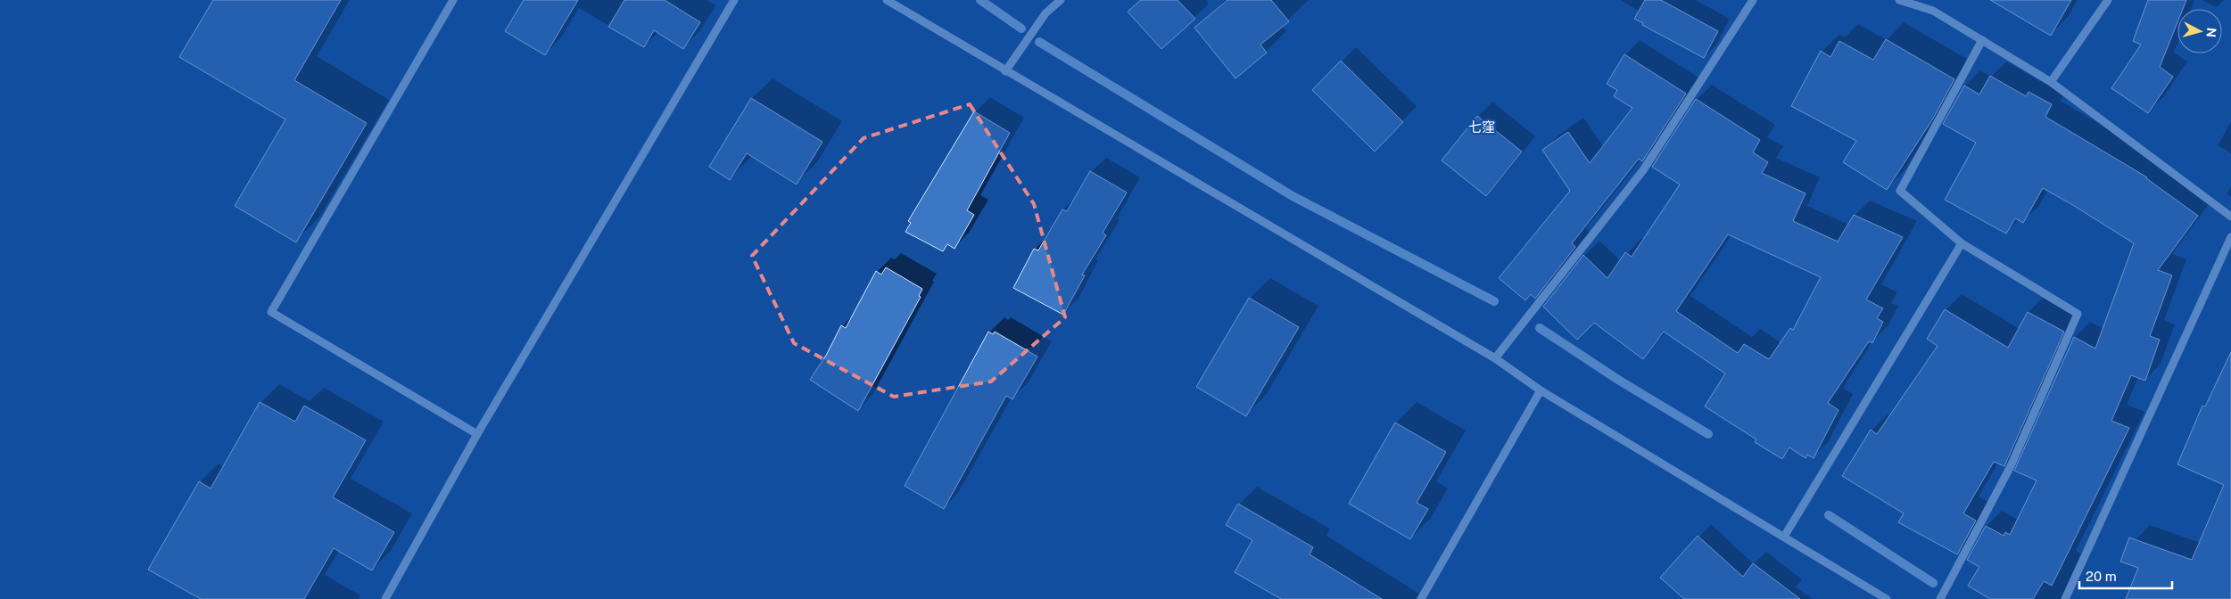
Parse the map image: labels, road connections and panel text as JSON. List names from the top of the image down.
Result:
{
  "districts": ["七窪"],
  "scale_bar": "20 m",
  "north": "right"
}
